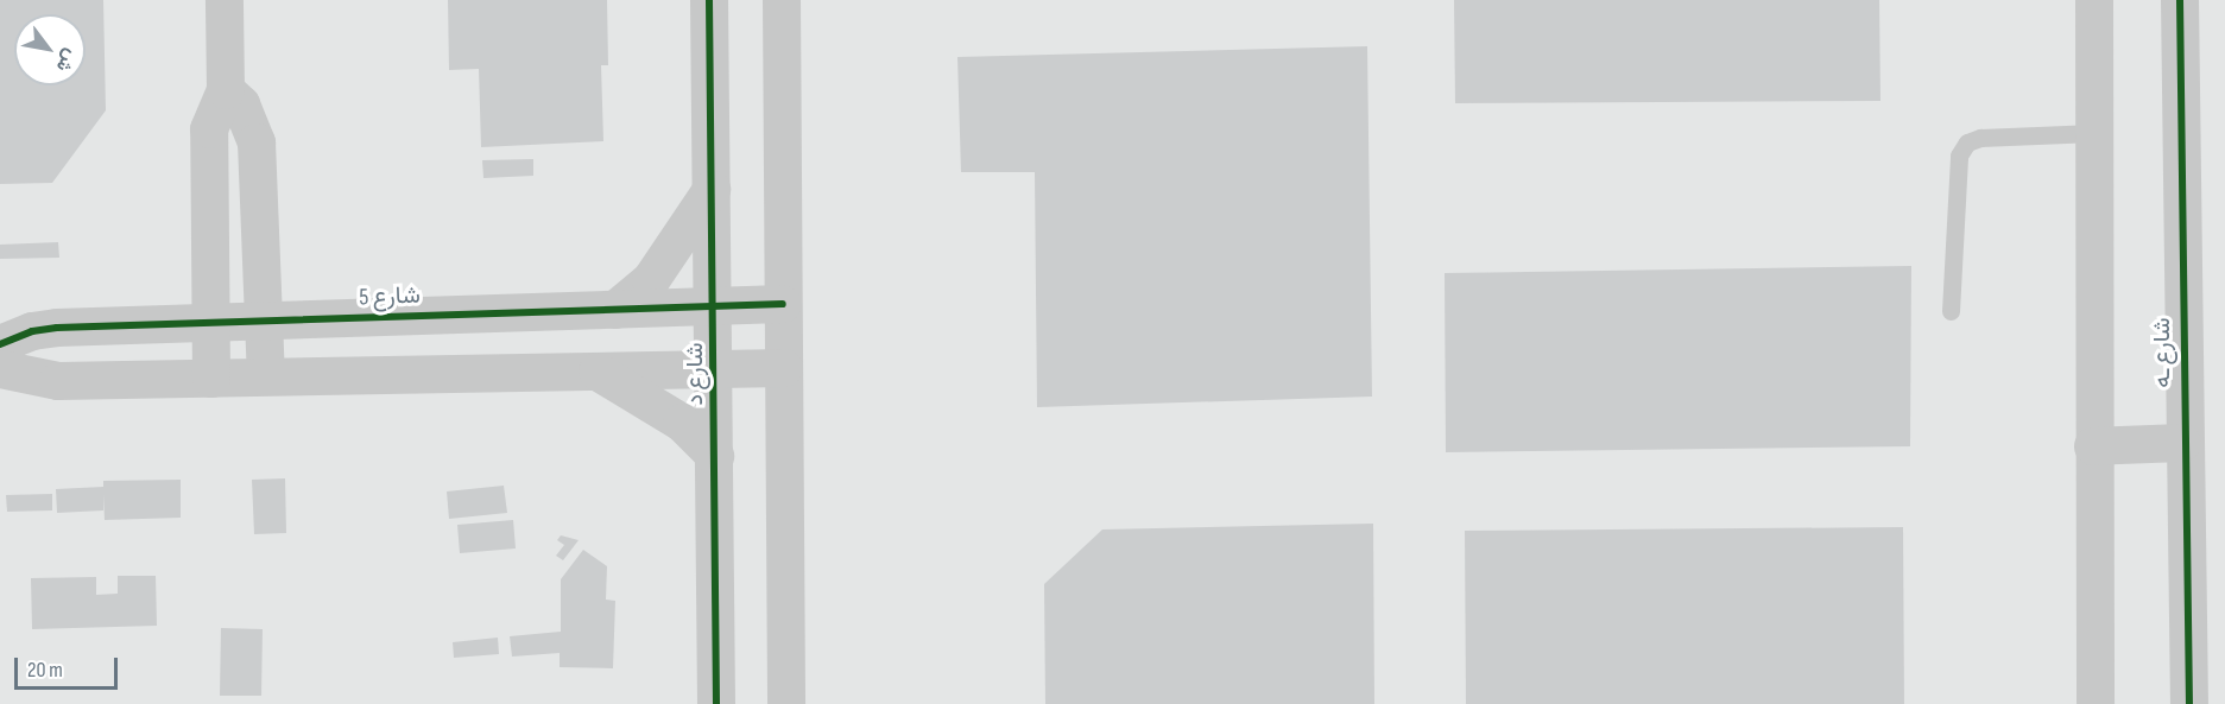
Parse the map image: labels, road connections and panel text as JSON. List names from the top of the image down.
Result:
{
  "streets": {
    "street": ["شارع 5", "شارع ـه", "شارع د"]
  },
  "crossings": [
    ["شارع 5", "شارع د"]
  ],
  "scale_bar": "20 m",
  "north": "bottom right"
}
